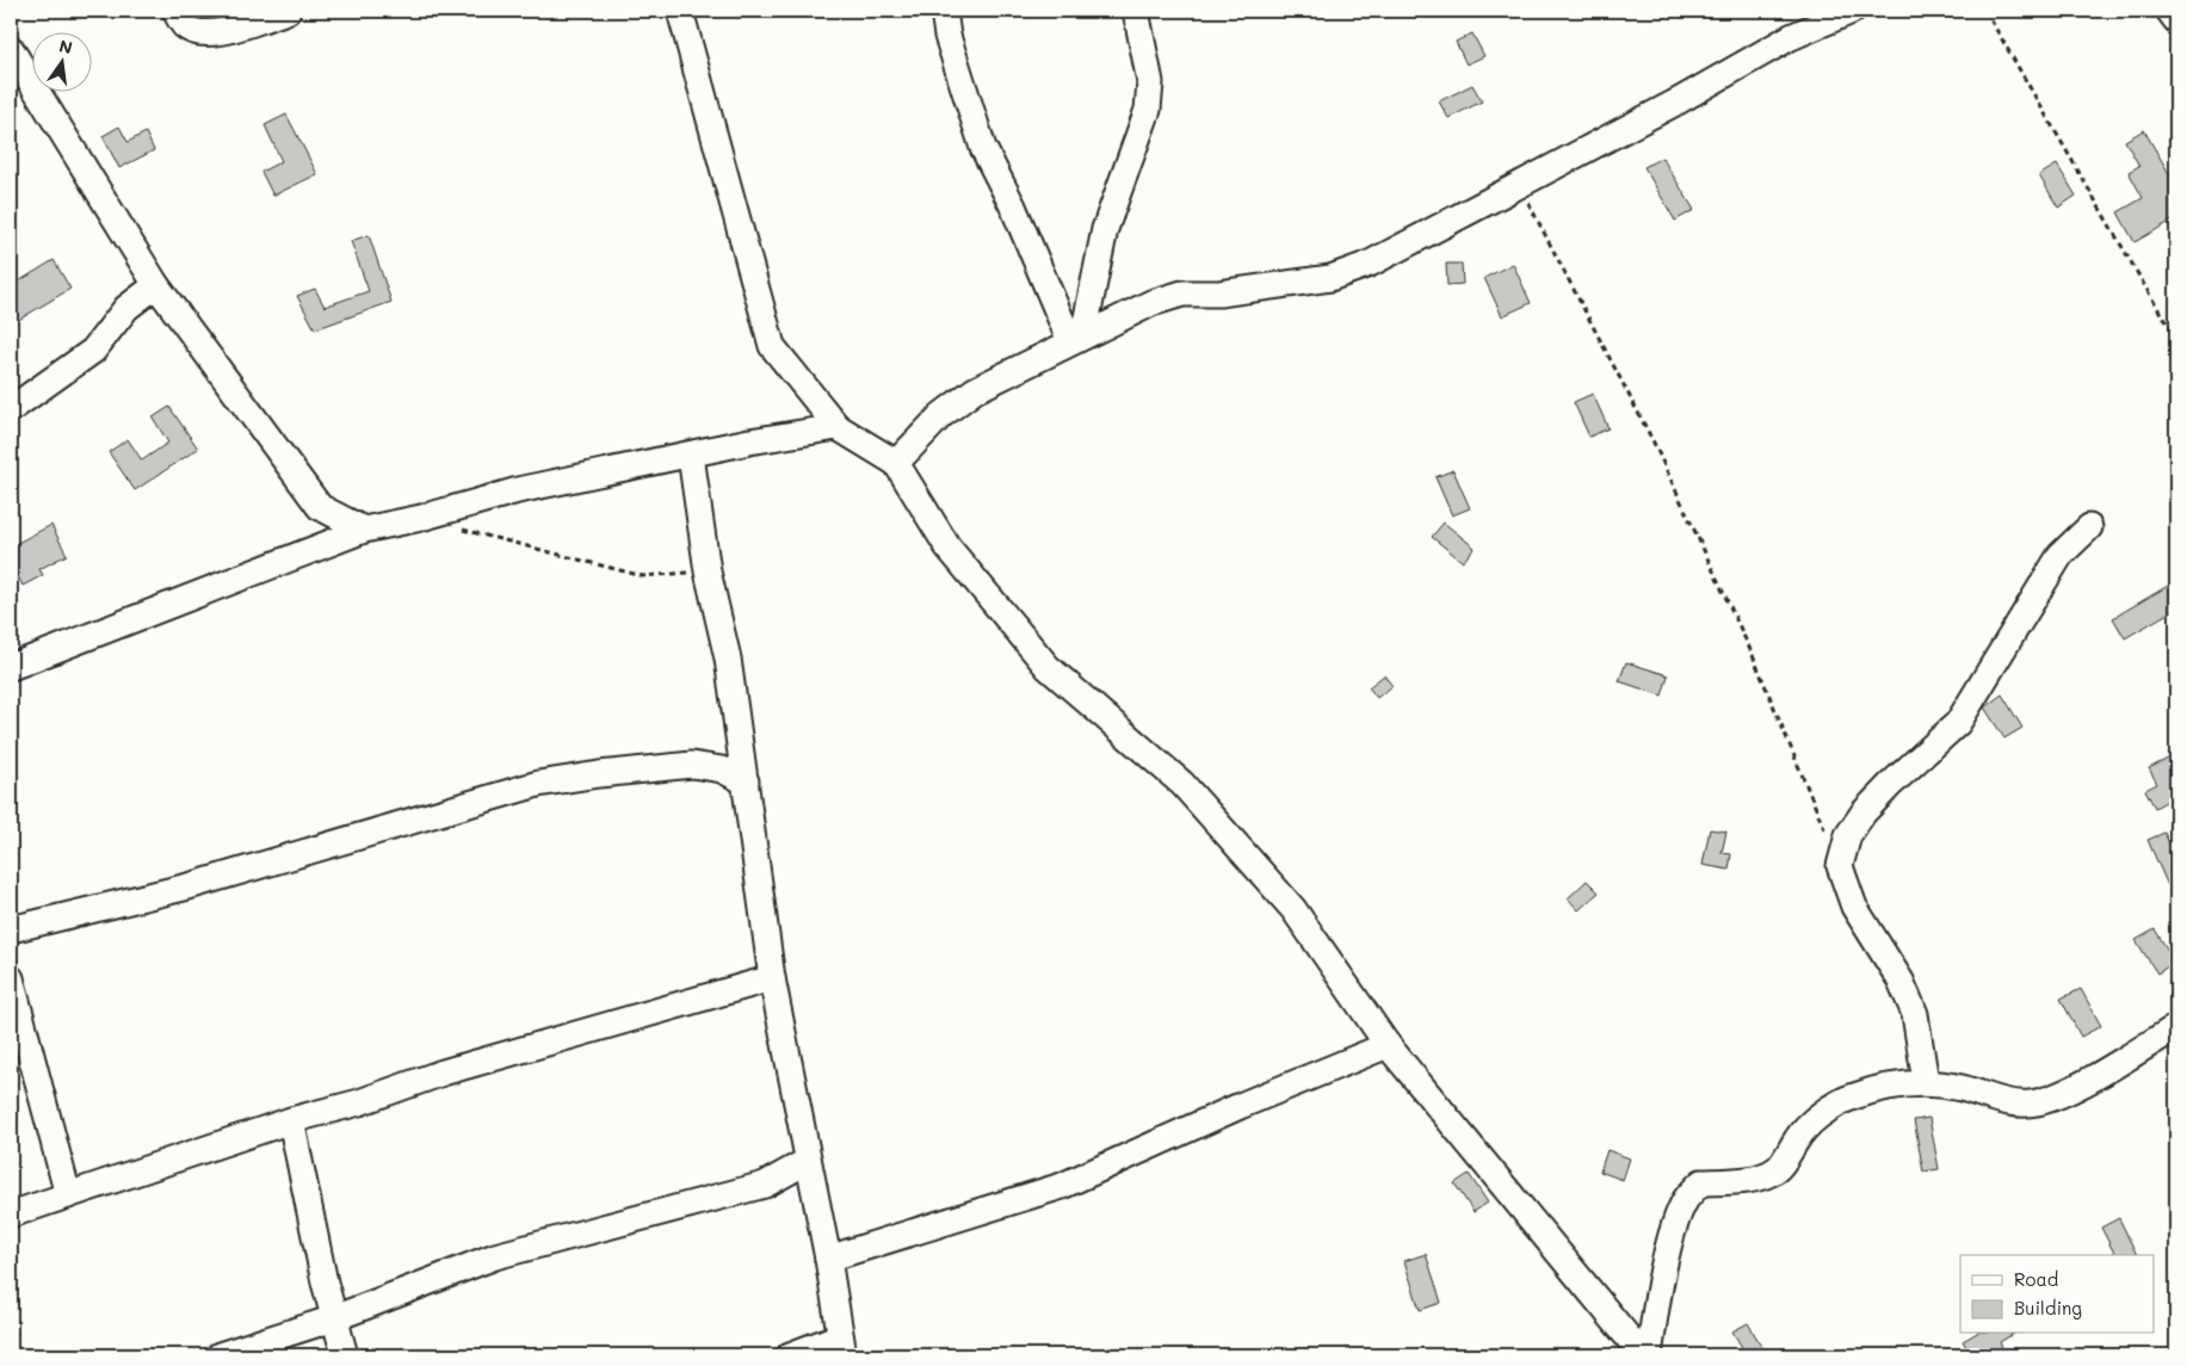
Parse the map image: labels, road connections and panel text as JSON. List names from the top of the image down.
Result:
{
  "legend": ["Road", "Building"],
  "north": "top"
}
